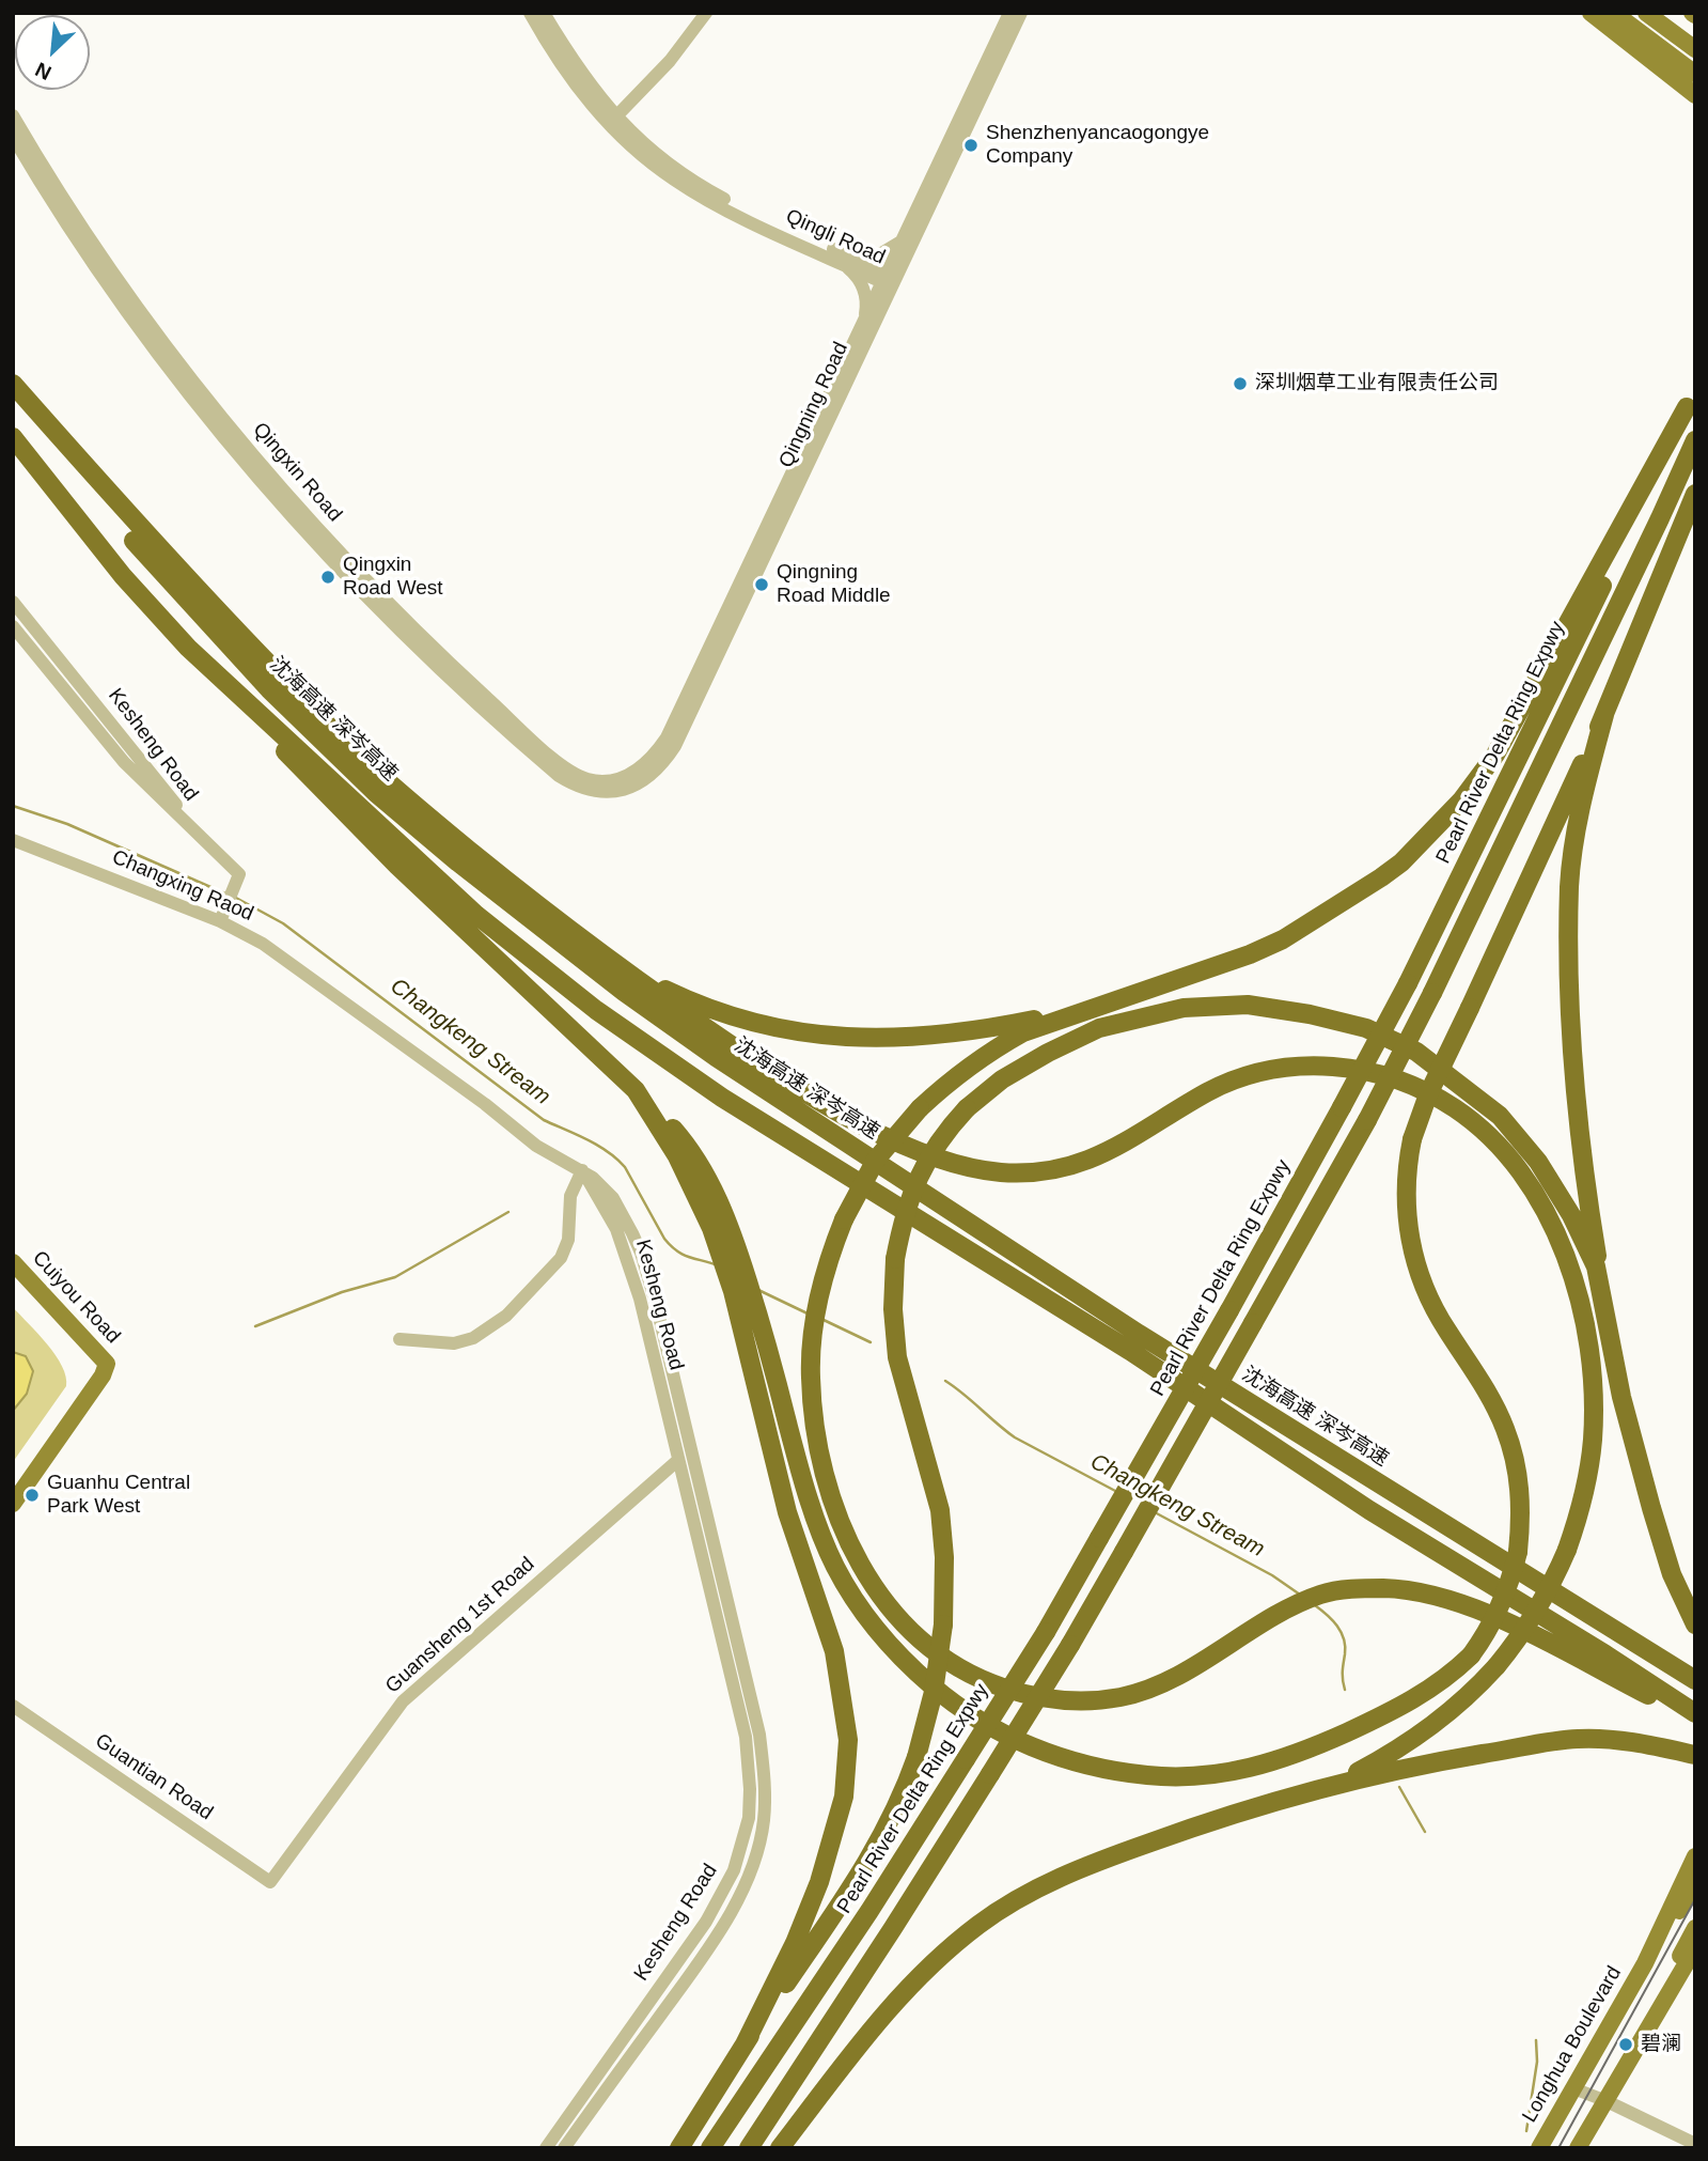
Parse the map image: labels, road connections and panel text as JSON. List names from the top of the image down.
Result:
{
  "streets": {
    "highway": ["沈海高速 深岑高速", "Pearl River Delta Ring Expwy"],
    "main road": ["Cuiyou Road", "Longhua Boulevard"],
    "street": [
      "Qingli Road",
      "Qingning Road",
      "Qingxin Road",
      "Kesheng Road",
      "Changxing Raod",
      "Guansheng 1st Road",
      "Guantian Road"
    ]
  },
  "crossings": [
    ["Qingli Road", "Qingning Road"],
    ["Qingning Road", "Qingxin Road"],
    ["Kesheng Road", "Changxing Raod"],
    ["Kesheng Road", "Guansheng 1st Road"],
    ["Guansheng 1st Road", "Guantian Road"]
  ],
  "water": ["Changkeng Stream"],
  "places": [
    "Shenzhenyancaogongye Company",
    "深圳烟草工业有限责任公司",
    "Qingxin Road West",
    "Qingning Road Middle",
    "Guanhu Central Park West",
    "碧澜"
  ],
  "north": "bottom left"
}
